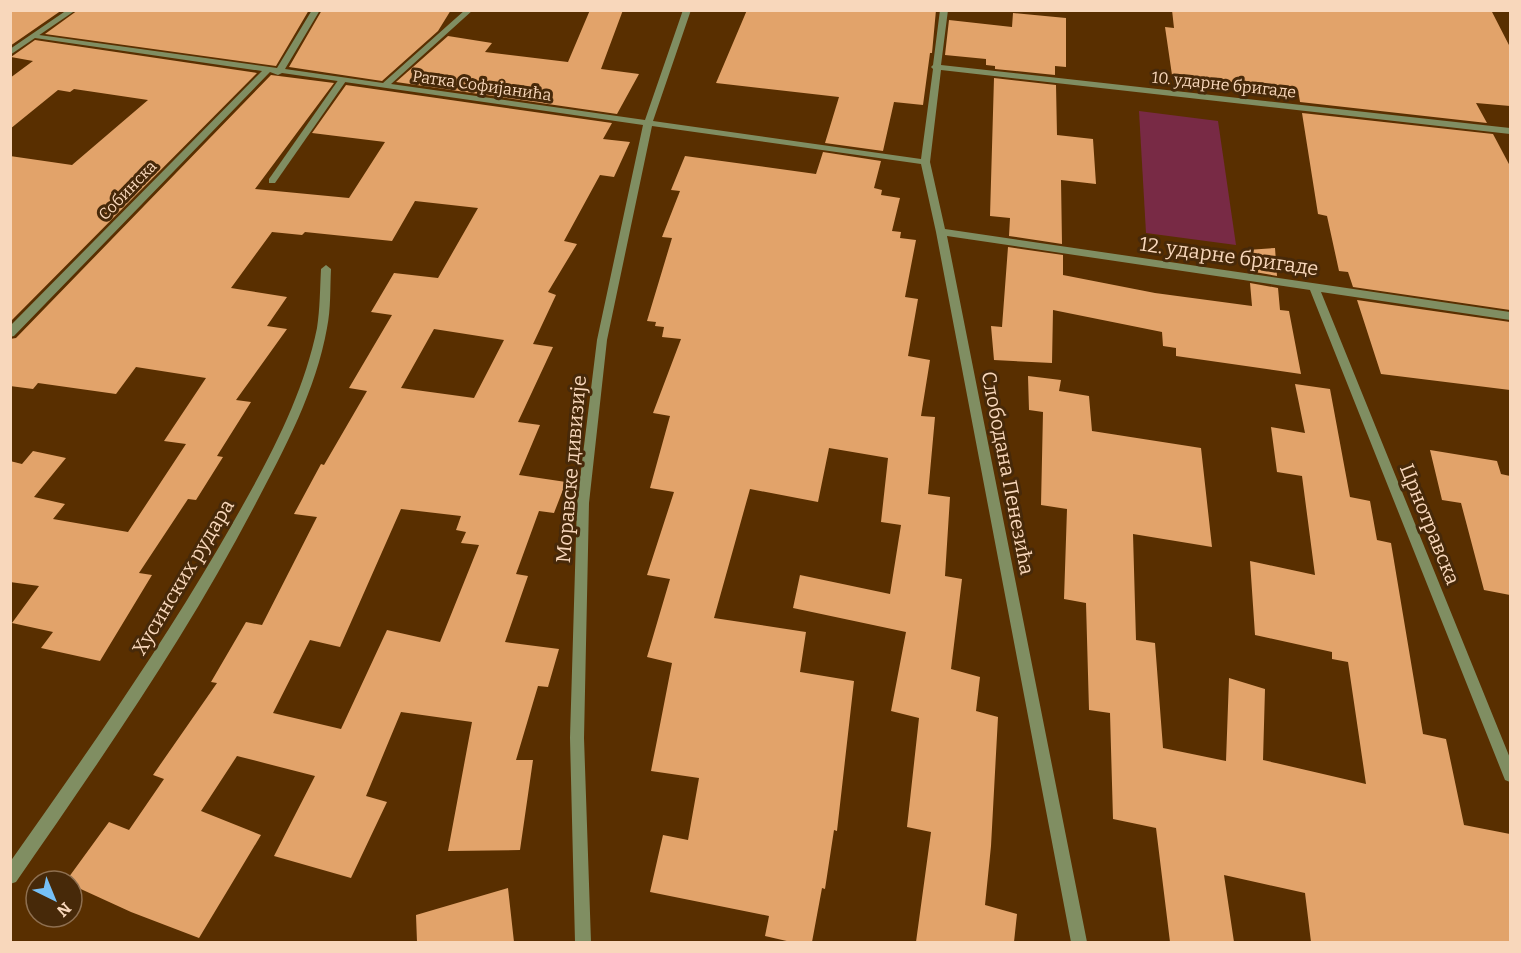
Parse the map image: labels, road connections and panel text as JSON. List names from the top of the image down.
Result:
{
  "streets": {
    "street": [
      "10. ударне бригаде",
      "Ратка Софијанића",
      "Собинска",
      "12. ударне бригаде",
      "Моравске дивизије",
      "Слободана Пенезића",
      "Црнотравска",
      "Хусинских рудара"
    ]
  },
  "crossings": [
    ["10. ударне бригаде", "Слободана Пенезића"],
    ["Ратка Софијанића", "Собинска"],
    ["Ратка Софијанића", "Моравске дивизије"],
    ["Ратка Софијанића", "Слободана Пенезића"],
    ["12. ударне бригаде", "Слободана Пенезића"],
    ["12. ударне бригаде", "Црнотравска"]
  ],
  "north": "bottom right"
}
